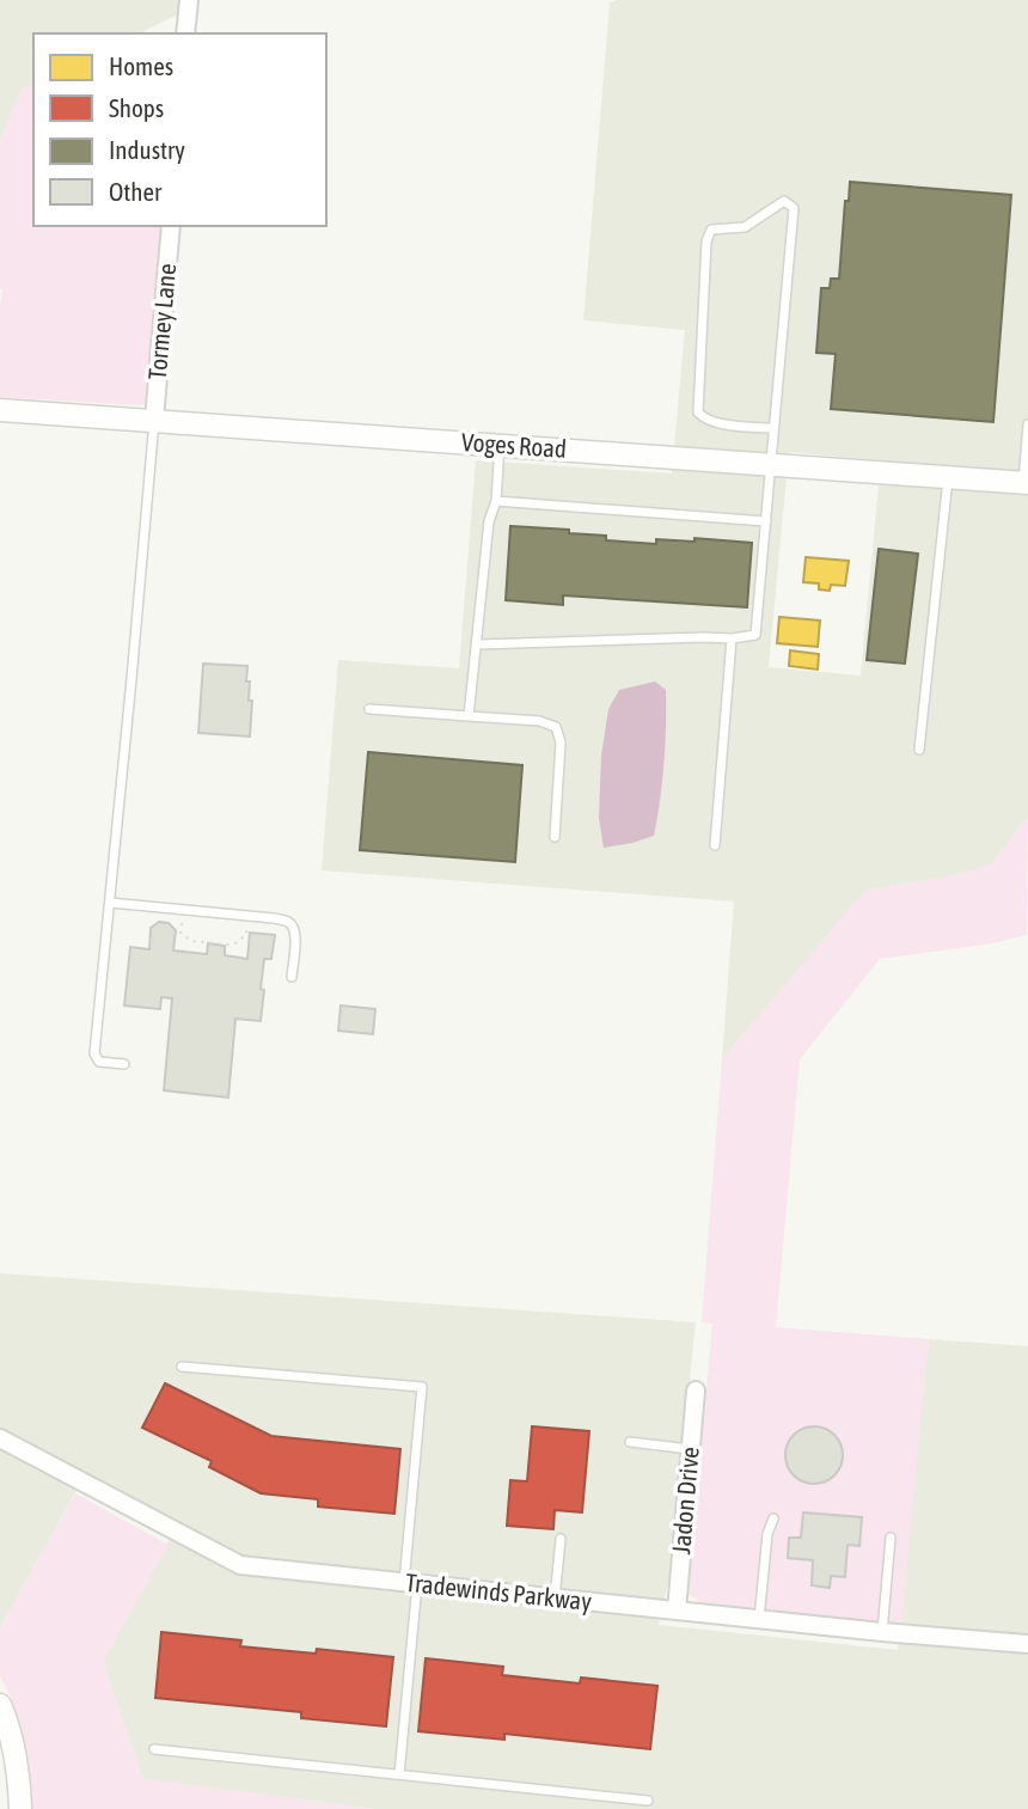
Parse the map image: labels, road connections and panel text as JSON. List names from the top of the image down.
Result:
{
  "streets": {
    "street": [
      "Tormey Lane",
      "Voges Road",
      "Jadon Drive",
      "Tradewinds Parkway"
    ]
  },
  "crossings": [
    ["Tormey Lane", "Voges Road"],
    ["Jadon Drive", "Tradewinds Parkway"]
  ],
  "legend": [
    "Homes",
    "Shops",
    "Industry",
    "Other"
  ]
}
